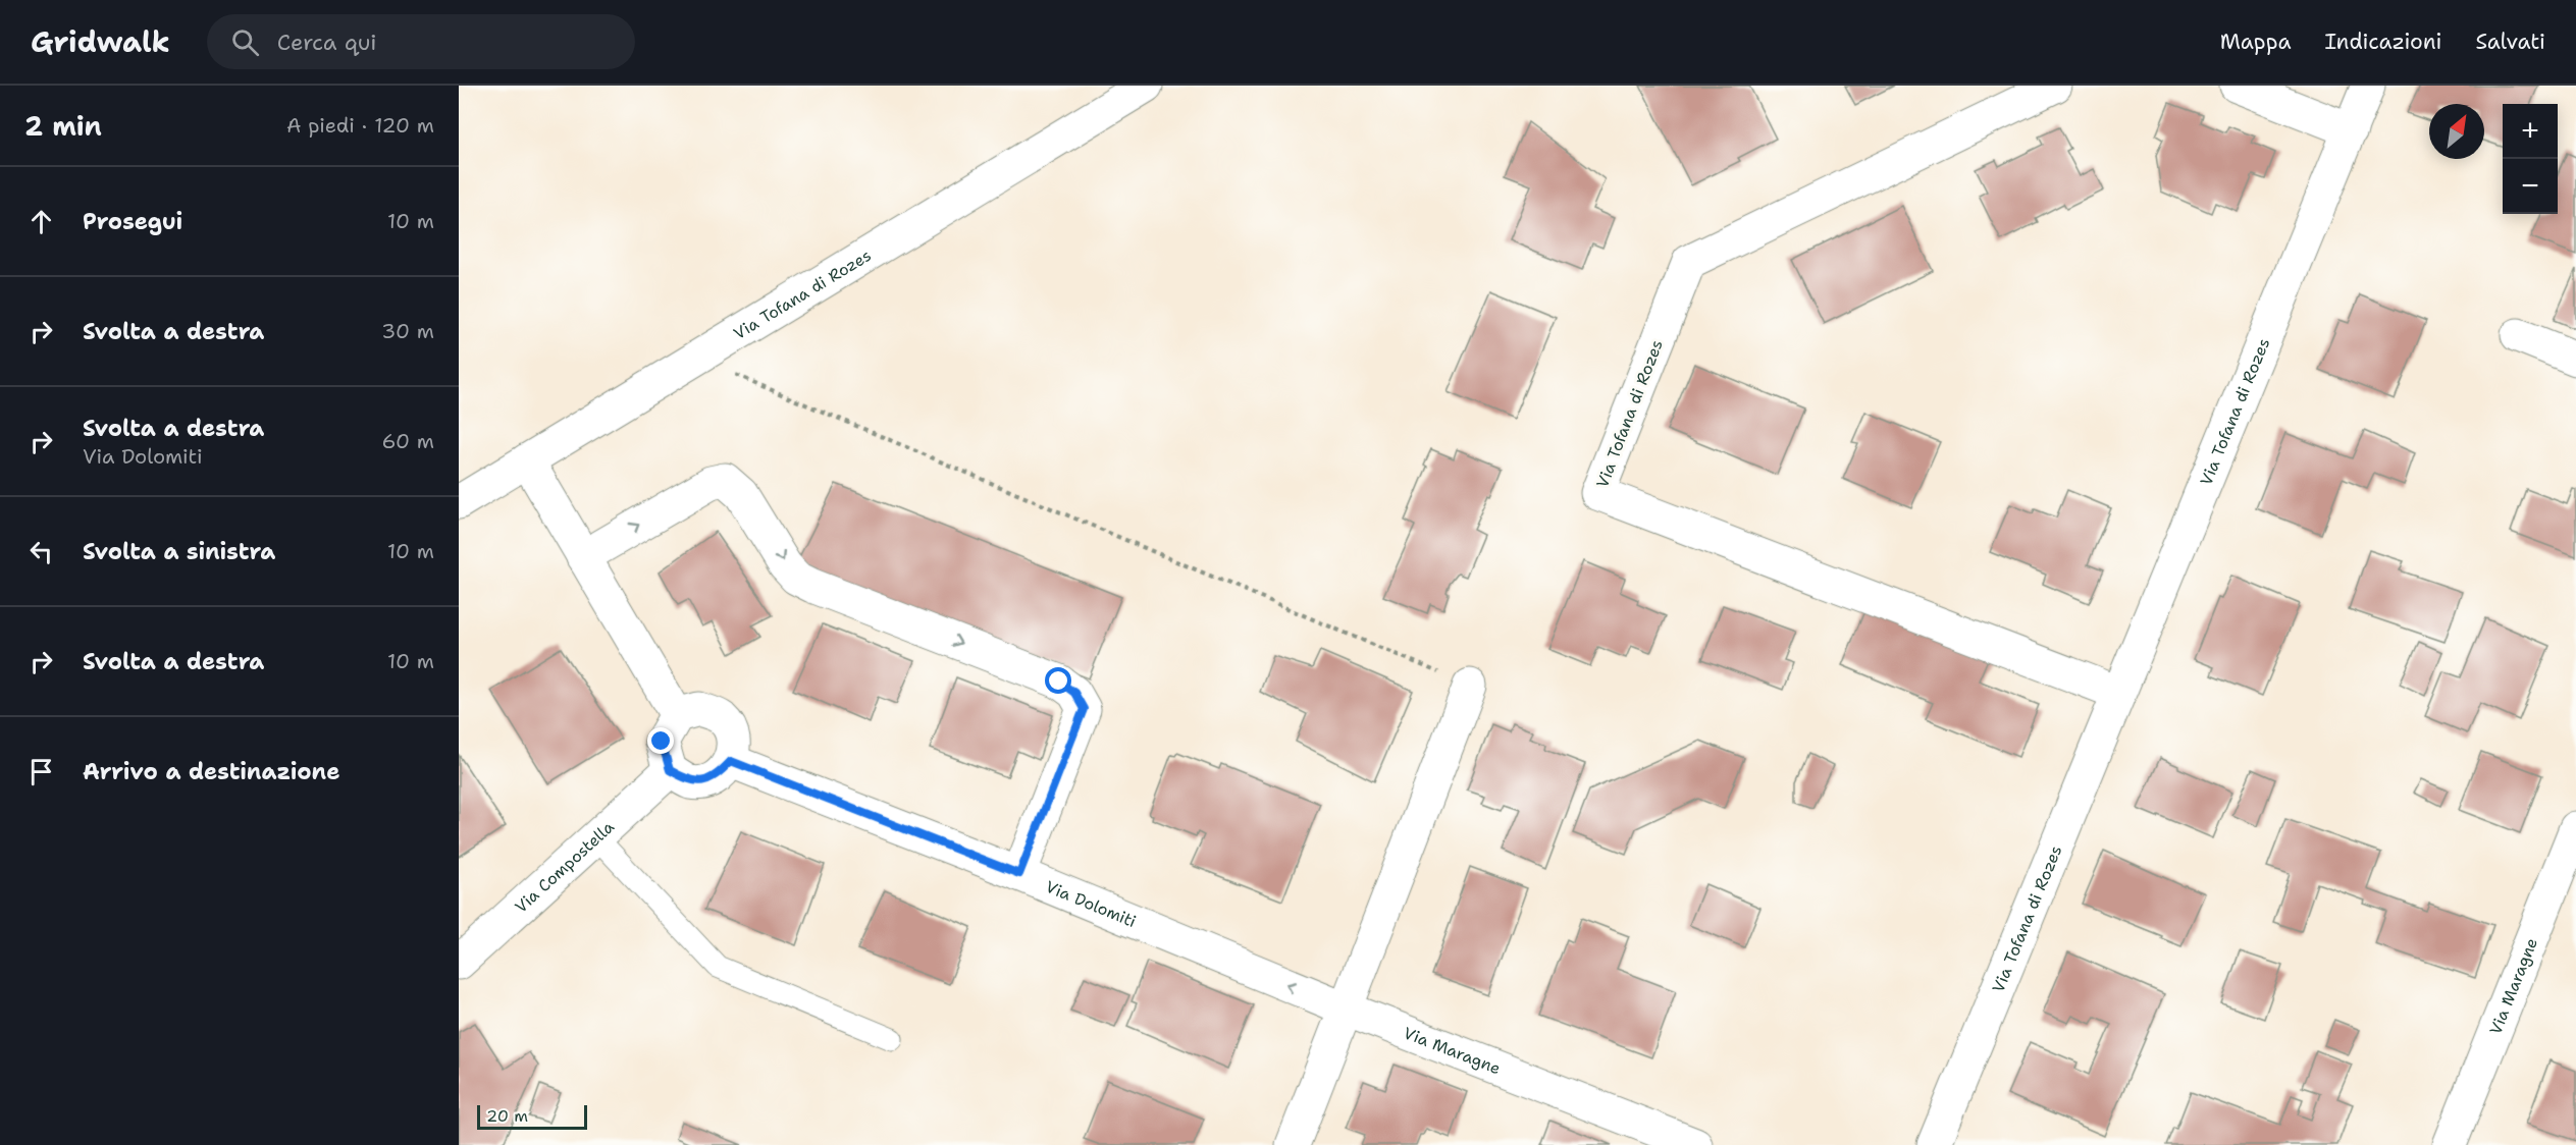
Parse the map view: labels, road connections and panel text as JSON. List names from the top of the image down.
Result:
{
  "streets": {
    "street": [
      "Via Tofana di Rozes",
      "Via Compostella",
      "Via Dolomiti",
      "Via Maragne"
    ]
  },
  "crossings": [
    ["Via Compostella", "Via Dolomiti"],
    ["Via Dolomiti", "Via Maragne"]
  ],
  "one_way": ["Via Dolomiti"],
  "scale_bar": "20 m",
  "north": "top right",
  "page": {
    "header": "Gridwalk",
    "search": "Cerca qui",
    "nav": ["Mappa", "Indicazioni", "Salvati"],
    "heading": ["2 min", "A piedi · 120 m"],
    "map_buttons": ["+", "−"],
    "list": [
      ["Prosegui", "10 m"],
      ["Svolta a destra", "30 m"],
      ["Svolta a destra", "Via Dolomiti", "60 m"],
      ["Svolta a sinistra", "10 m"],
      ["Svolta a destra", "10 m"],
      "Arrivo a destinazione"
    ],
    "scale": "20 m"
  }
}
